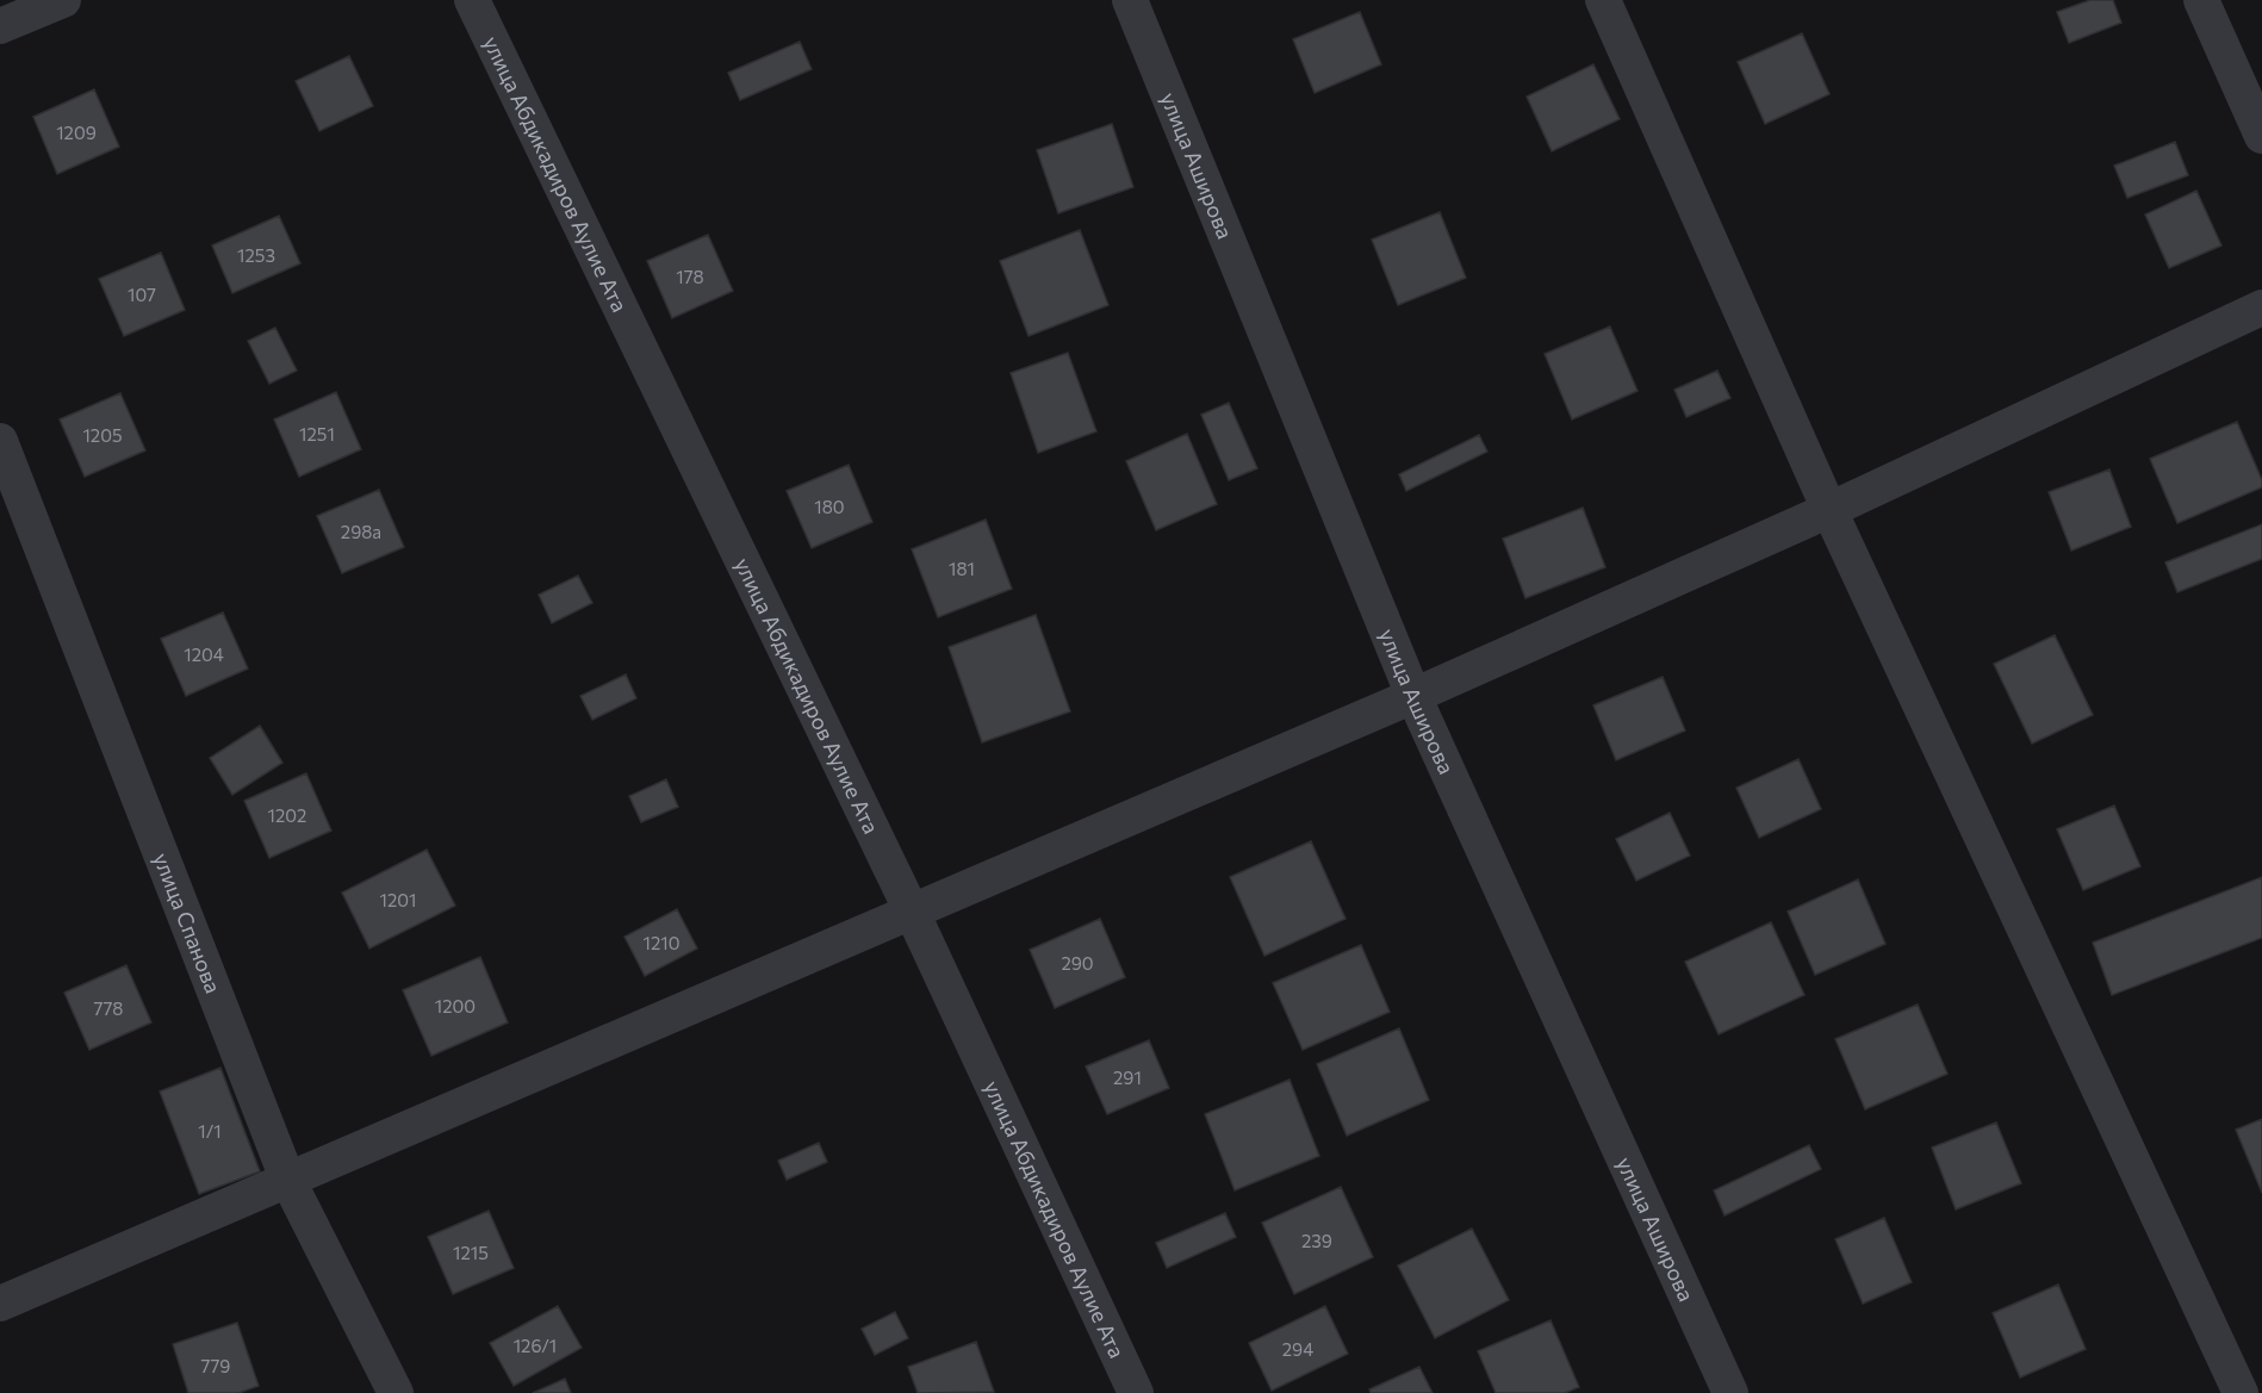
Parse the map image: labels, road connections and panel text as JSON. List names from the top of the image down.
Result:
{
  "streets": {
    "street": ["улица Аширова", "улица Абдикадиров Аулие Ата", "улица Спанова"]
  },
  "house_numbers": [
    "1209",
    "1253",
    "178",
    "107",
    "1251",
    "1205",
    "180",
    "298а",
    "181",
    "1204",
    "1202",
    "1201",
    "1210",
    "290",
    "1200",
    "778",
    "291",
    "1/1",
    "239",
    "1215",
    "126/1",
    "294",
    "779"
  ]
}
